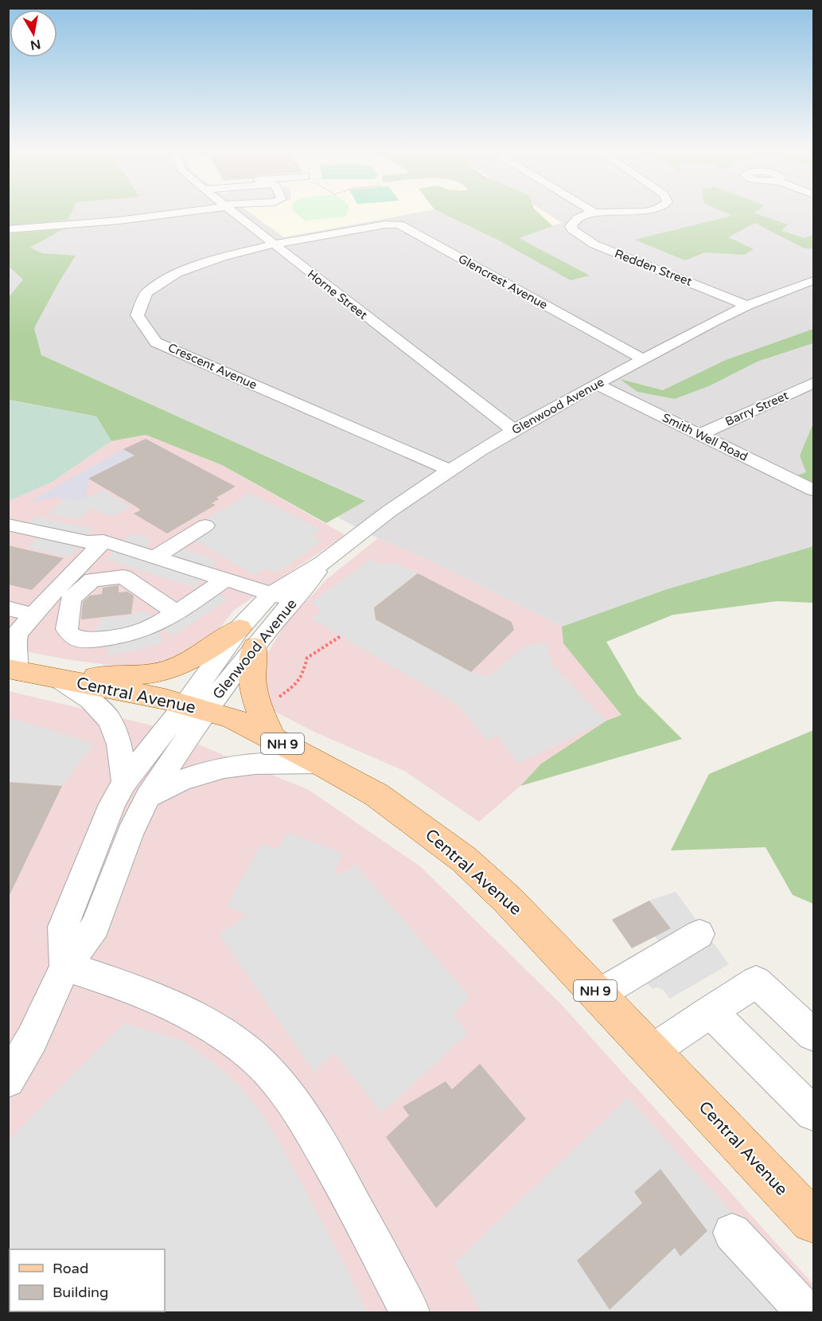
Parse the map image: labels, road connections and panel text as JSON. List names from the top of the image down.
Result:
{
  "streets": {
    "main road": ["Central Avenue", "NH 9"],
    "street": [
      "Redden Street",
      "Glencrest Avenue",
      "Horne Street",
      "Crescent Avenue",
      "Glenwood Avenue",
      "Barry Street",
      "Smith Well Road"
    ]
  },
  "crossings": [
    ["Redden Street", "Glenwood Avenue"],
    ["Glencrest Avenue", "Horne Street"],
    ["Glencrest Avenue", "Crescent Avenue"],
    ["Glencrest Avenue", "Glenwood Avenue"],
    ["Horne Street", "Crescent Avenue"],
    ["Horne Street", "Glenwood Avenue"],
    ["Crescent Avenue", "Glenwood Avenue"],
    ["Glenwood Avenue", "Smith Well Road"],
    ["Glenwood Avenue", "Central Avenue"],
    ["Barry Street", "Smith Well Road"]
  ],
  "legend": ["Road", "Building"],
  "north": "bottom"
}
